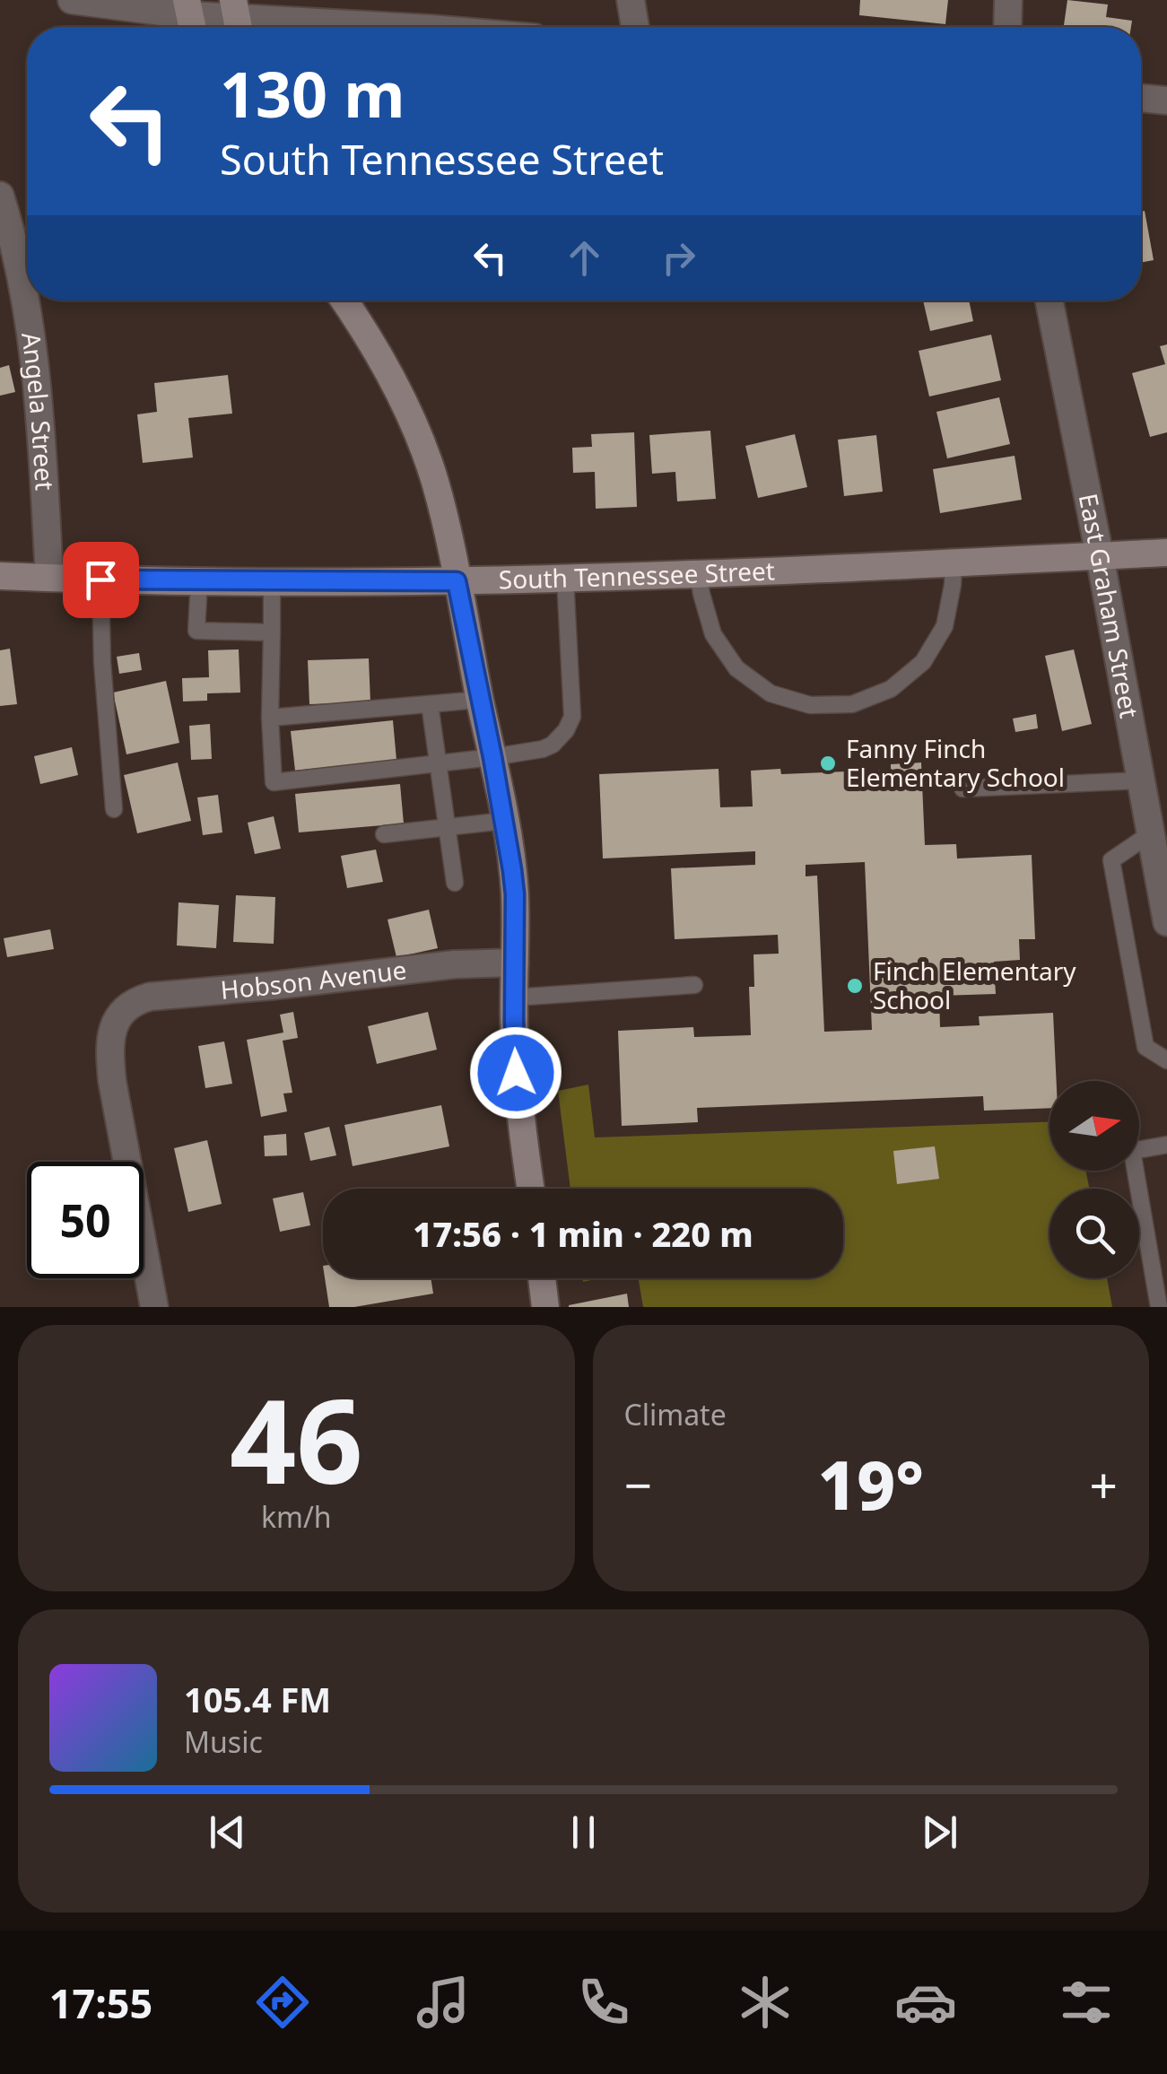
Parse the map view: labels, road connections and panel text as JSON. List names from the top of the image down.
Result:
{
  "streets": {
    "street": [
      "Angela Street",
      "South Tennessee Street",
      "East Graham Street",
      "Hobson Avenue"
    ]
  },
  "crossings": [
    ["Angela Street", "South Tennessee Street"],
    ["South Tennessee Street", "East Graham Street"]
  ],
  "places": ["Fanny Finch Elementary School", "Finch Elementary School"],
  "north": "right",
  "page": {
    "turn": ["130 m", "South Tennessee Street"],
    "limit": "50",
    "trip": "17:56 · 1 min · 220 m",
    "tile": [
      ["46", "km/h"],
      "Climate"
    ],
    "heat": ["−", "19°", "+"],
    "song": ["105.4 FM", "Music"],
    "tabs": "17:55"
  }
}
